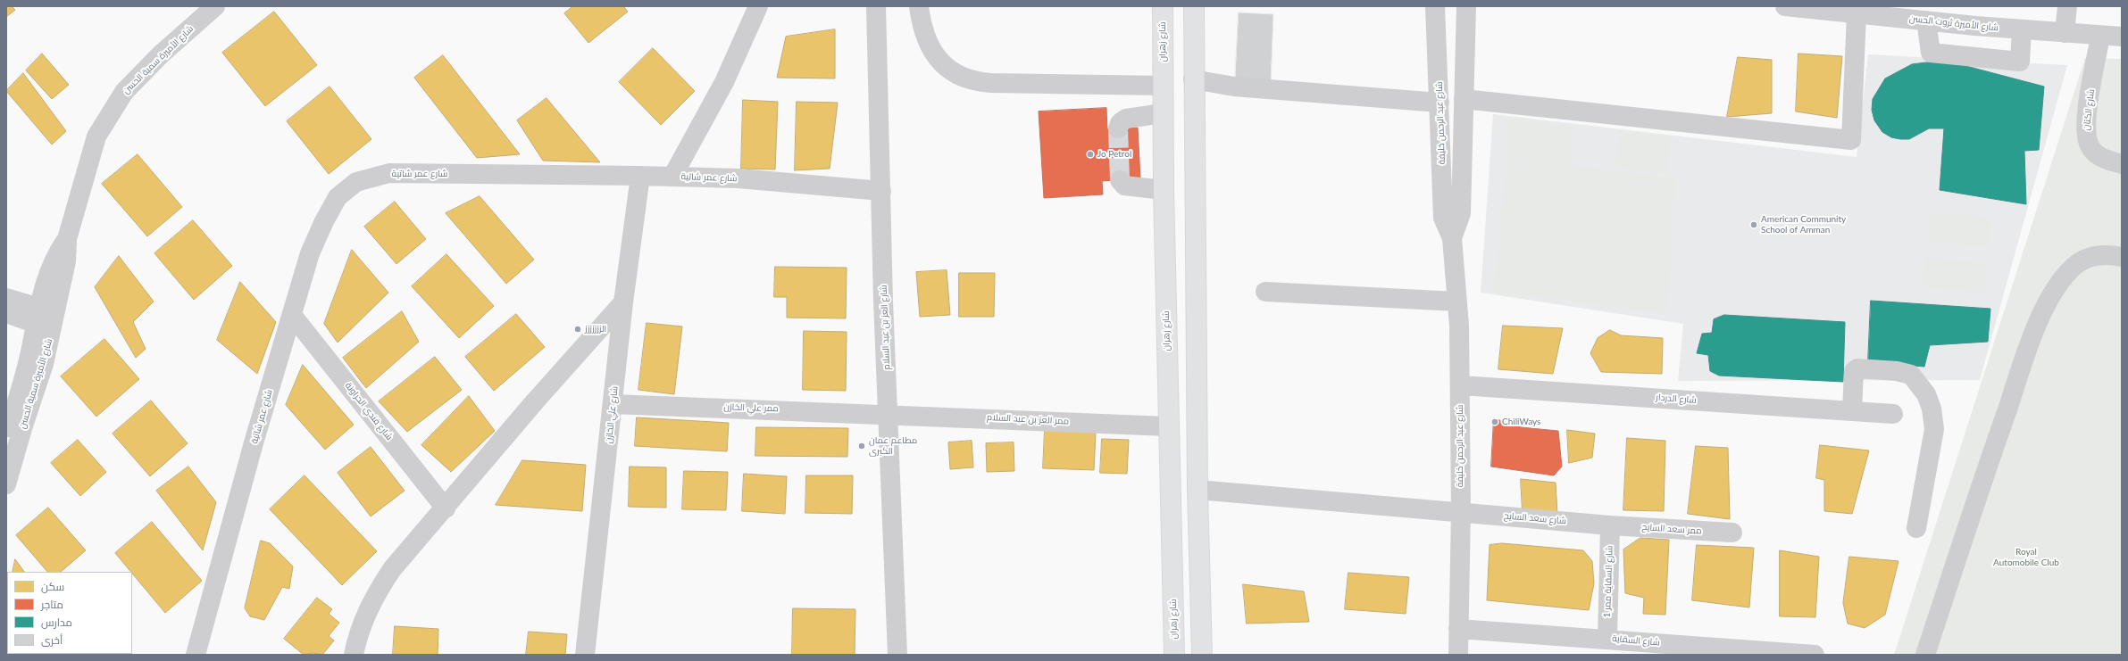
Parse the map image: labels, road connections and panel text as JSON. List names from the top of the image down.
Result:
{
  "streets": {
    "main road": ["شارع زهران"],
    "street": [
      "شارع الأميرة ثروت الحسن",
      "شارع الأميرة سمية الحسن",
      "شارع الكتان",
      "شارع عبد الرحمن خليفة",
      "شارع عمر شاتية",
      "شارع العز بن عبد السلام",
      "شارع الدردار",
      "ممر علي الخازن",
      "شارع فندي الحراونة",
      "شارع علي الخازن",
      "ممر العز بن عبد السلام",
      "شارع سعد السايح",
      "ممر سعد السايح",
      "شارع السقاية ممر 1",
      "شارع السقاية"
    ]
  },
  "crossings": [
    ["شارع الأميرة ثروت الحسن", "شارع الكتان"],
    ["شارع زهران", "ممر العز بن عبد السلام"],
    ["شارع عبد الرحمن خليفة", "شارع الدردار"],
    ["شارع عبد الرحمن خليفة", "شارع سعد السايح"],
    ["شارع عبد الرحمن خليفة", "شارع السقاية"],
    ["شارع عمر شاتية", "شارع العز بن عبد السلام"],
    ["شارع عمر شاتية", "شارع فندي الحراونة"],
    ["شارع عمر شاتية", "شارع علي الخازن"],
    ["شارع العز بن عبد السلام", "ممر علي الخازن"],
    ["شارع العز بن عبد السلام", "ممر العز بن عبد السلام"],
    ["ممر علي الخازن", "شارع علي الخازن"],
    ["ممر علي الخازن", "ممر العز بن عبد السلام"],
    ["شارع سعد السايح", "ممر سعد السايح"],
    ["شارع سعد السايح", "شارع السقاية ممر 1"],
    ["ممر سعد السايح", "شارع السقاية ممر 1"],
    ["شارع السقاية ممر 1", "شارع السقاية"]
  ],
  "parks": ["Royal Automobile Club"],
  "places": [
    "Jo Petrol",
    "American Community School of Amman",
    "الززززززز",
    "ChiliWays",
    "مطاعم عمان الكبرى"
  ],
  "legend": [
    "سكن",
    "متاجر",
    "مدارس",
    "أخرى"
  ]
}
